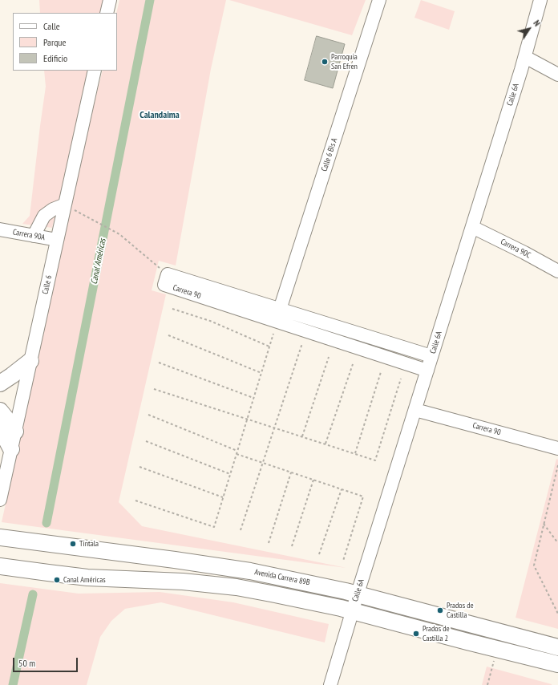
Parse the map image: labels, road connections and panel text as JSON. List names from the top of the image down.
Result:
{
  "streets": {
    "main road": ["Avenida Carrera 89B"],
    "street": [
      "Calle 6A",
      "Calle 6 Bis A",
      "Carrera 90A",
      "Carrera 90C",
      "Calle 6",
      "Carrera 90"
    ]
  },
  "crossings": [
    ["Calle 6A", "Carrera 90C"],
    ["Calle 6A", "Carrera 90"],
    ["Calle 6A", "Avenida Carrera 89B"],
    ["Calle 6 Bis A", "Carrera 90"],
    ["Carrera 90A", "Calle 6"]
  ],
  "districts": ["Calandaima"],
  "water": ["Canal Américas"],
  "places": [
    "Parroquia San Efren",
    "Tintala",
    "Canal Américas",
    "Prados de Castilla",
    "Prados de Castilla 2"
  ],
  "legend": ["Calle", "Parque", "Edificio"],
  "scale_bar": "50 m",
  "north": "top right"
}
